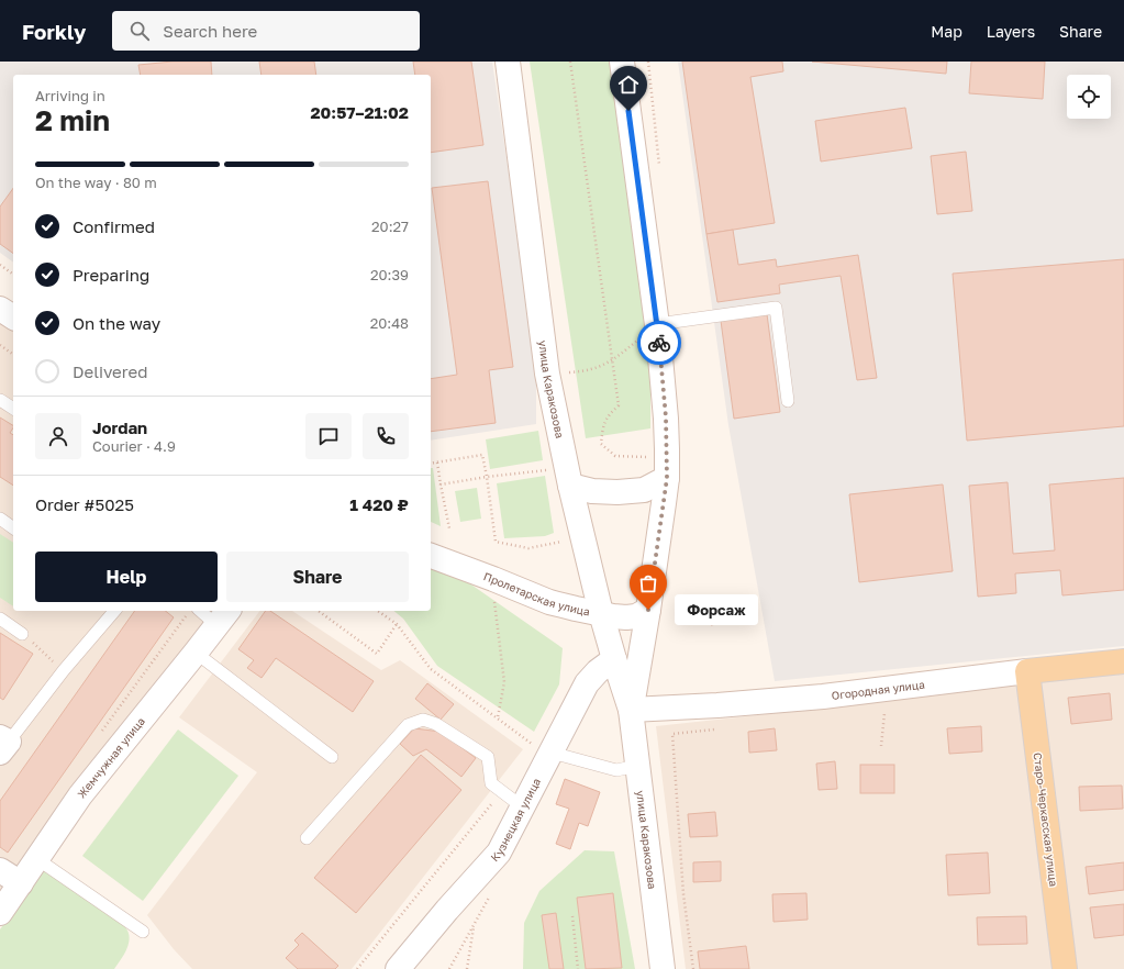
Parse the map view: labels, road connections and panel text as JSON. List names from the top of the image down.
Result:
{
  "streets": {
    "main road": [
      "улица Каракозова",
      "Пролетарская улица",
      "Огородная улица",
      "Жемчужная улица",
      "Кузнецкая улица",
      "Старо-Черкасская улица"
    ]
  },
  "crossings": [
    ["улица Каракозова", "Пролетарская улица"],
    ["улица Каракозова", "Огородная улица"],
    ["улица Каракозова", "Кузнецкая улица"],
    ["Огородная улица", "Старо-Черкасская улица"]
  ],
  "places": ["Форсаж"],
  "page": {
    "header": "Forkly",
    "search": "Search here",
    "nav": ["Map", "Layers", "Share"],
    "heading": ["2 min", "Arriving in", "20:57–21:02"],
    "panel": [
      "Jordan",
      "Courier · 4.9",
      "Order #5025",
      "1 420 ₽"
    ],
    "bar": "On the way · 80 m",
    "list": [
      ["Confirmed", "20:27"],
      ["Preparing", "20:39"],
      ["On the way", "20:48"],
      "Delivered"
    ],
    "buttons": ["Help", "Share"],
    "bubble": "Форсаж"
  }
}
